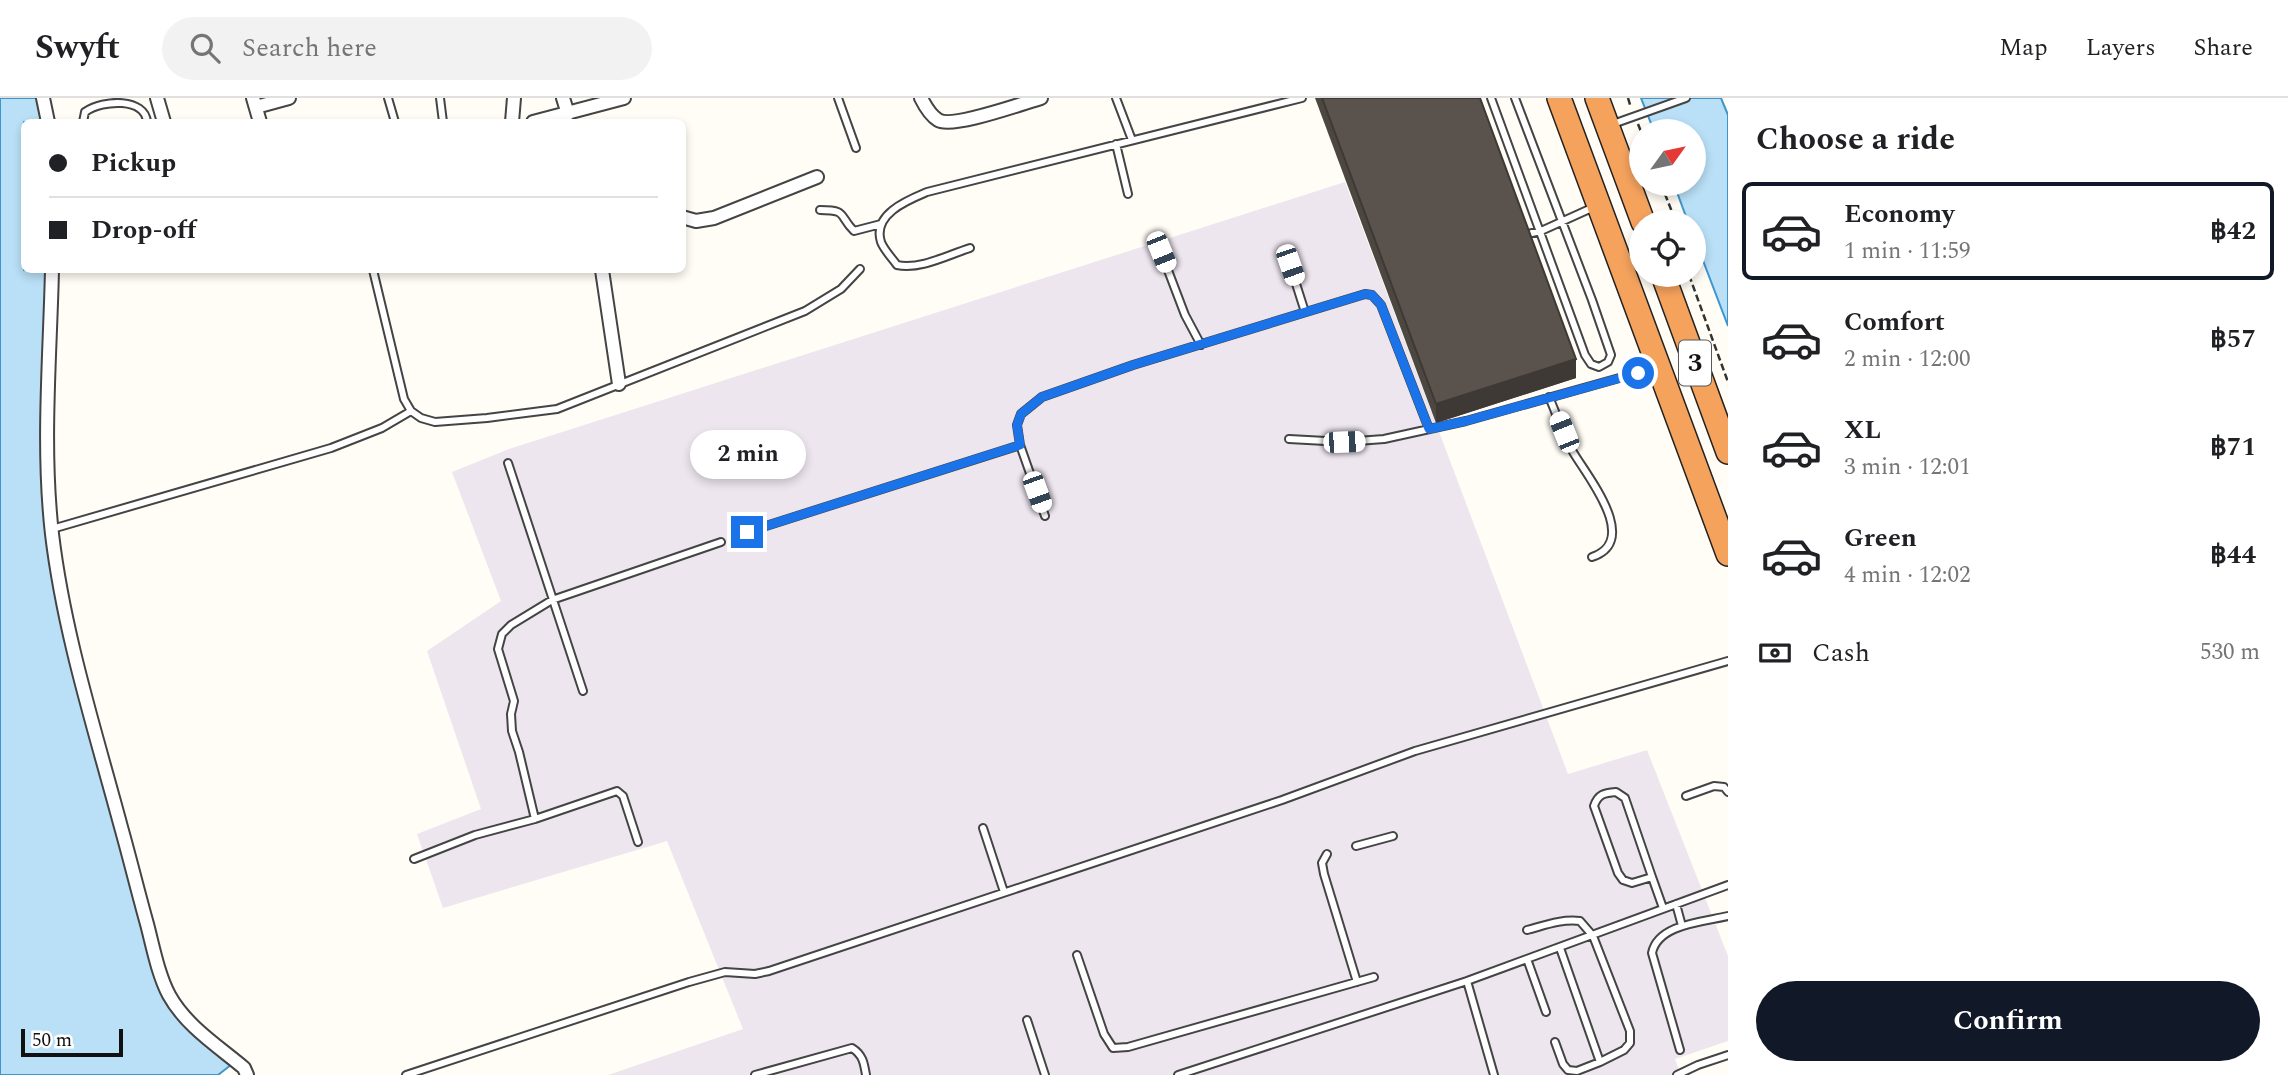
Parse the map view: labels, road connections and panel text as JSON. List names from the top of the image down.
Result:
{
  "streets": {
    "highway": ["3"]
  },
  "scale_bar": "50 m",
  "north": "top right",
  "page": {
    "header": "Swyft",
    "search": "Search here",
    "nav": ["Map", "Layers", "Share"],
    "heading": "Choose a ride",
    "banner": ["Pickup", "Drop-off"],
    "list": [
      {
        "name": "Economy",
        "note": "1 min · 11:59",
        "value": "฿42"
      },
      {
        "name": "Comfort",
        "note": "2 min · 12:00",
        "value": "฿57"
      },
      {
        "name": "XL",
        "note": "3 min · 12:01",
        "value": "฿71"
      },
      {
        "name": "Green",
        "note": "4 min · 12:02",
        "value": "฿44"
      }
    ],
    "bubble": "2 min",
    "pay": ["Cash", "530 m"],
    "buttons": "Confirm",
    "scale": "50 m"
  }
}
